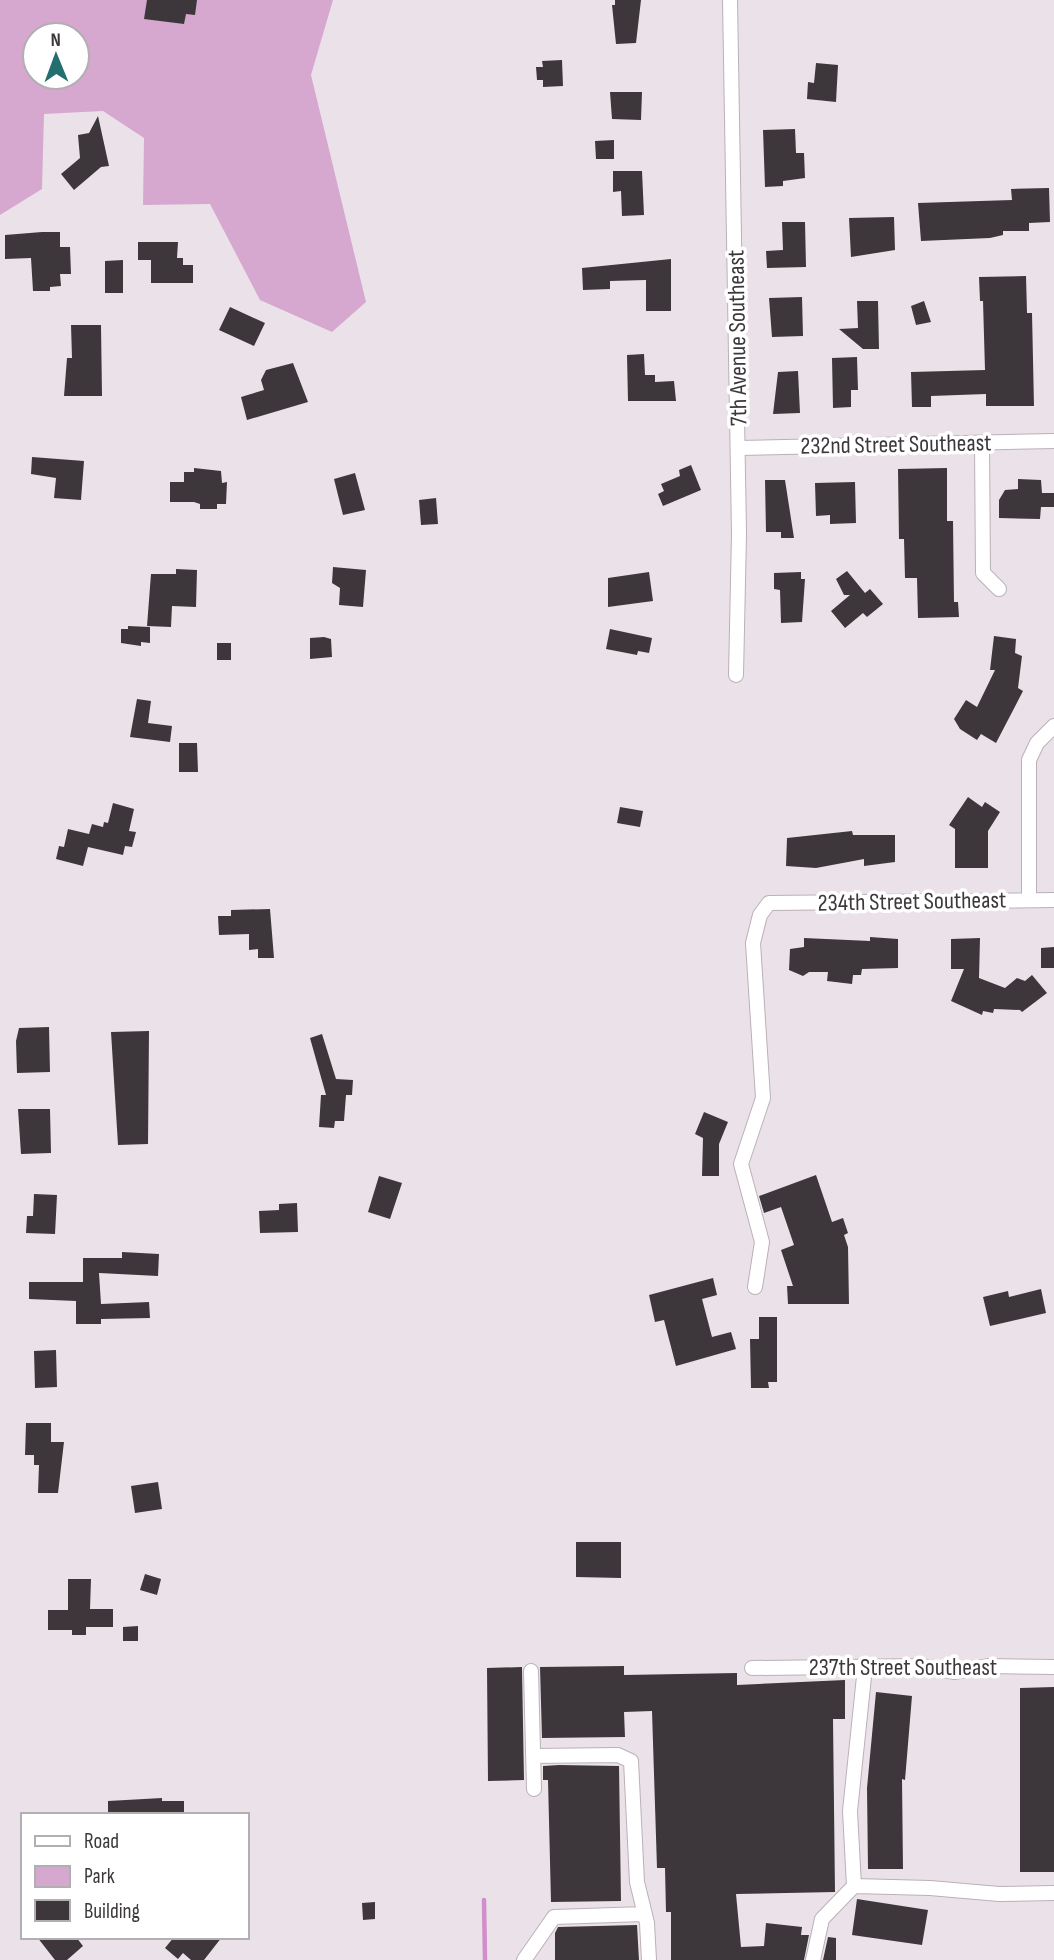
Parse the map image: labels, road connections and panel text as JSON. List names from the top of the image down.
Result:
{
  "streets": {
    "street": [
      "7th Avenue Southeast",
      "232nd Street Southeast",
      "234th Street Southeast",
      "237th Street Southeast"
    ]
  },
  "crossings": [
    ["7th Avenue Southeast", "232nd Street Southeast"]
  ],
  "legend": ["Road", "Park", "Building"],
  "north": "top"
}
